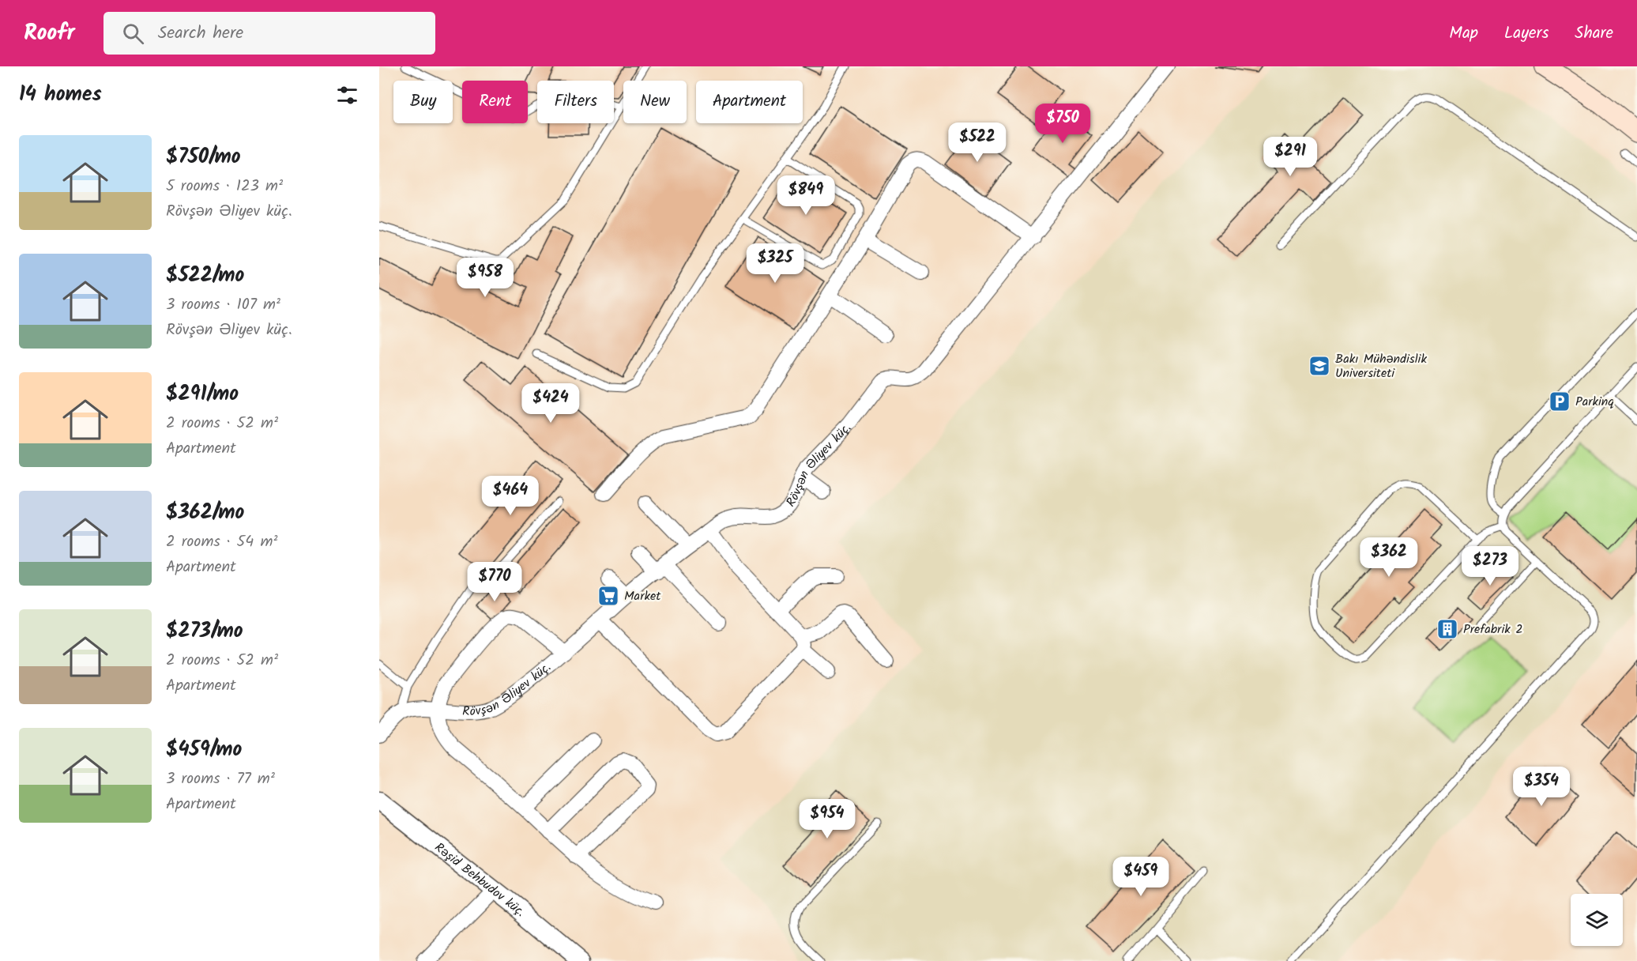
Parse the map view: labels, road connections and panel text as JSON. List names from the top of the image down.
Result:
{
  "streets": {
    "street": ["Rövşən Əliyev küç.", "Rəşid Behbudov küç."]
  },
  "places": {
    "school or university": ["Bakı Mühəndislik Universiteti"],
    "parking": ["Parkinq"],
    "supermarket": ["Market"],
    "building": ["Prefabrik 2"]
  },
  "page": {
    "header": "Roofr",
    "search": "Search here",
    "nav": ["Map", "Layers", "Share"],
    "heading": "14 homes",
    "chip": [
      "Buy",
      "Rent",
      "Filters",
      "New",
      "Apartment"
    ],
    "price": [
      "$750",
      "$522",
      "$291",
      "$849",
      "$325",
      "$958",
      "$424",
      "$464",
      "$362",
      "$273",
      "$770",
      "$354",
      "$954",
      "$459"
    ],
    "list": [
      {
        "name": "$750/mo",
        "note": "5 rooms · 123 m² · Rövşən Əliyev küç."
      },
      {
        "name": "$522/mo",
        "note": "3 rooms · 107 m² · Rövşən Əliyev küç."
      },
      {
        "name": "$291/mo",
        "note": "2 rooms · 52 m² · Apartment"
      },
      {
        "name": "$362/mo",
        "note": "2 rooms · 54 m² · Apartment"
      },
      {
        "name": "$273/mo",
        "note": "2 rooms · 52 m² · Apartment"
      },
      {
        "name": "$459/mo",
        "note": "3 rooms · 77 m² · Apartment"
      }
    ]
  }
}
